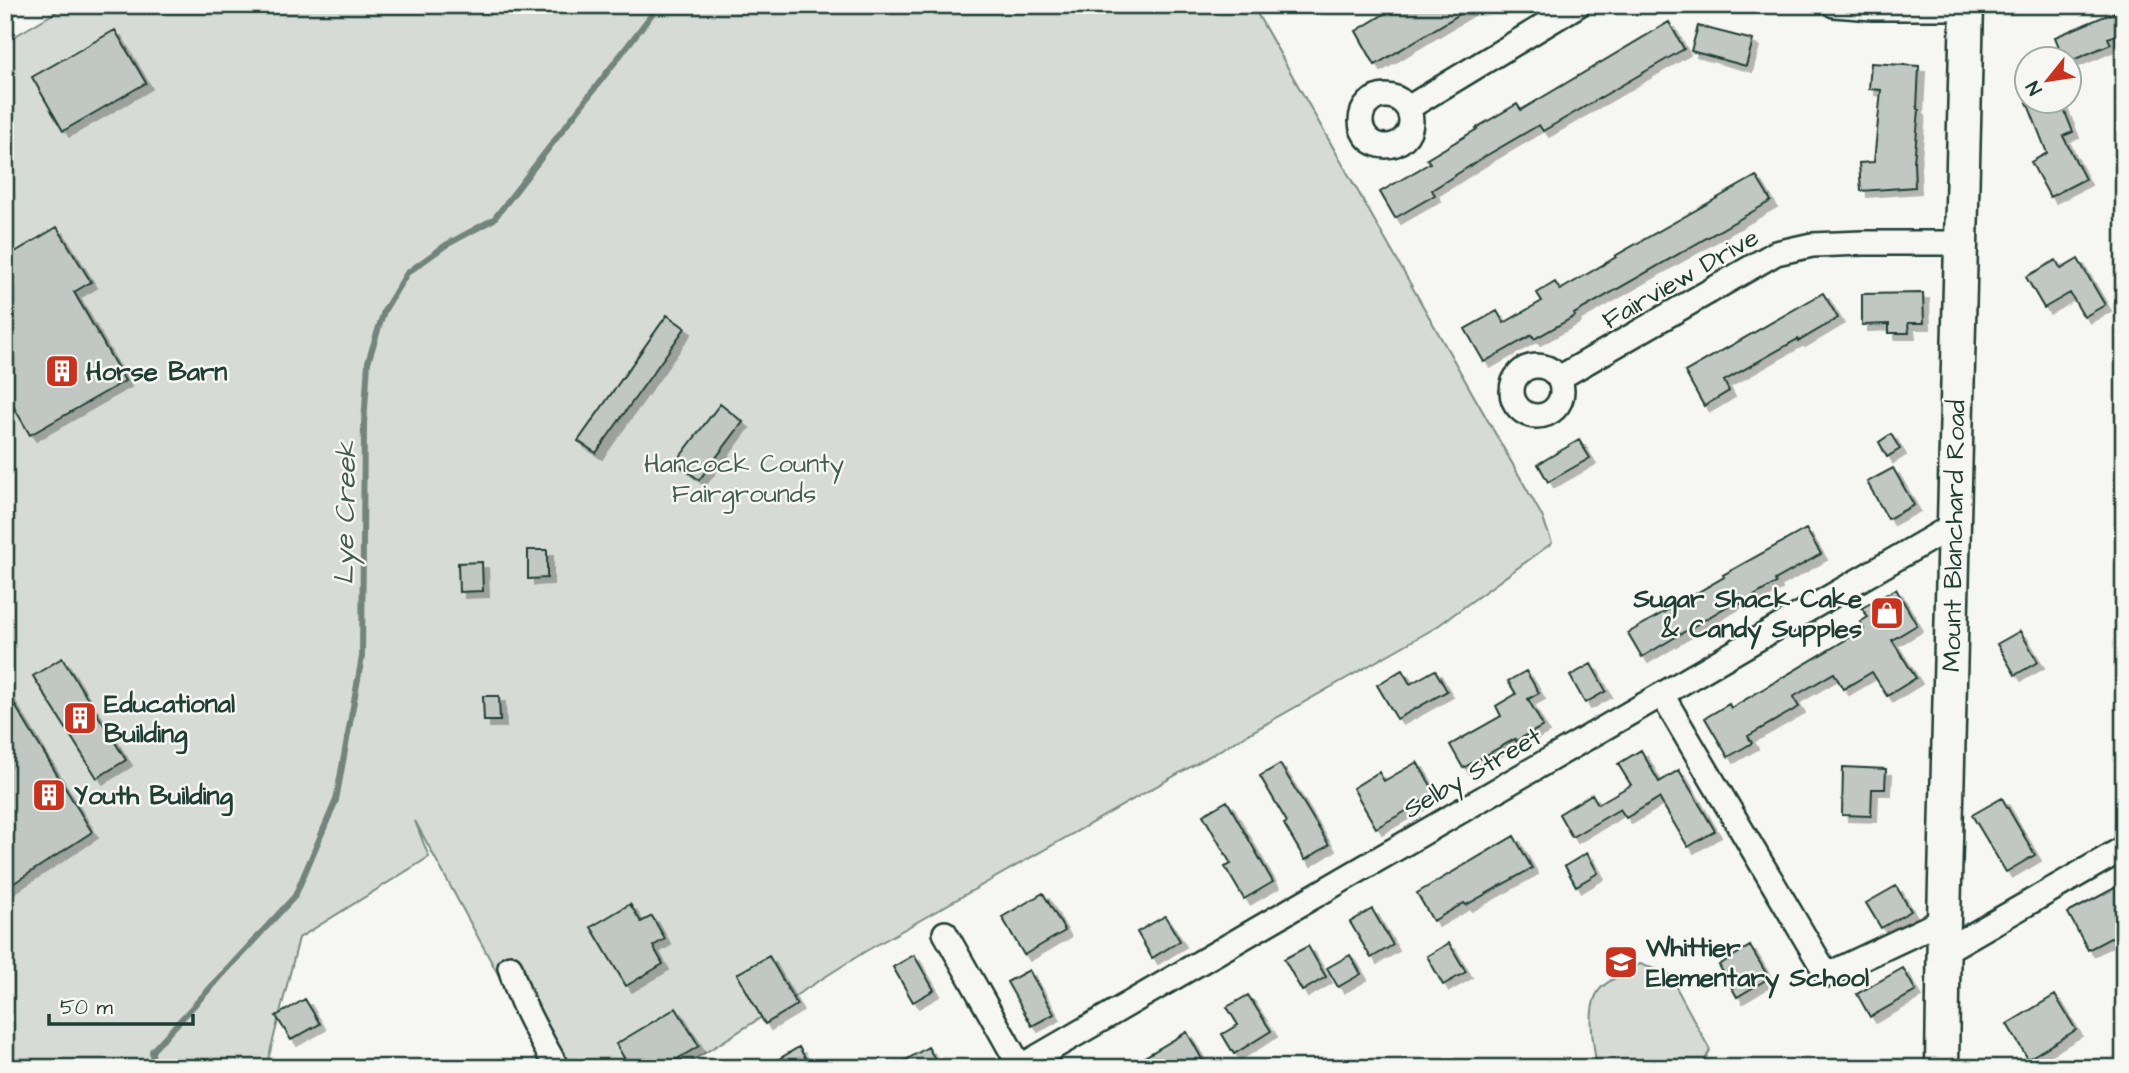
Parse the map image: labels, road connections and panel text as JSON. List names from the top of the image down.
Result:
{
  "streets": {
    "main road": ["Mount Blanchard Road"],
    "street": ["Fairview Drive", "Selby Street"]
  },
  "crossings": [
    ["Fairview Drive", "Mount Blanchard Road"],
    ["Mount Blanchard Road", "Selby Street"]
  ],
  "water": ["Lye Creek"],
  "parks": ["Hancock County Fairgrounds"],
  "places": {
    "building": ["Horse Barn", "Educational Building", "Youth Building"],
    "shop": ["Sugar Shack Cake & Candy Supples"],
    "school or university": ["Whittier Elementary School"]
  },
  "scale_bar": "50 m",
  "north": "bottom left"
}
